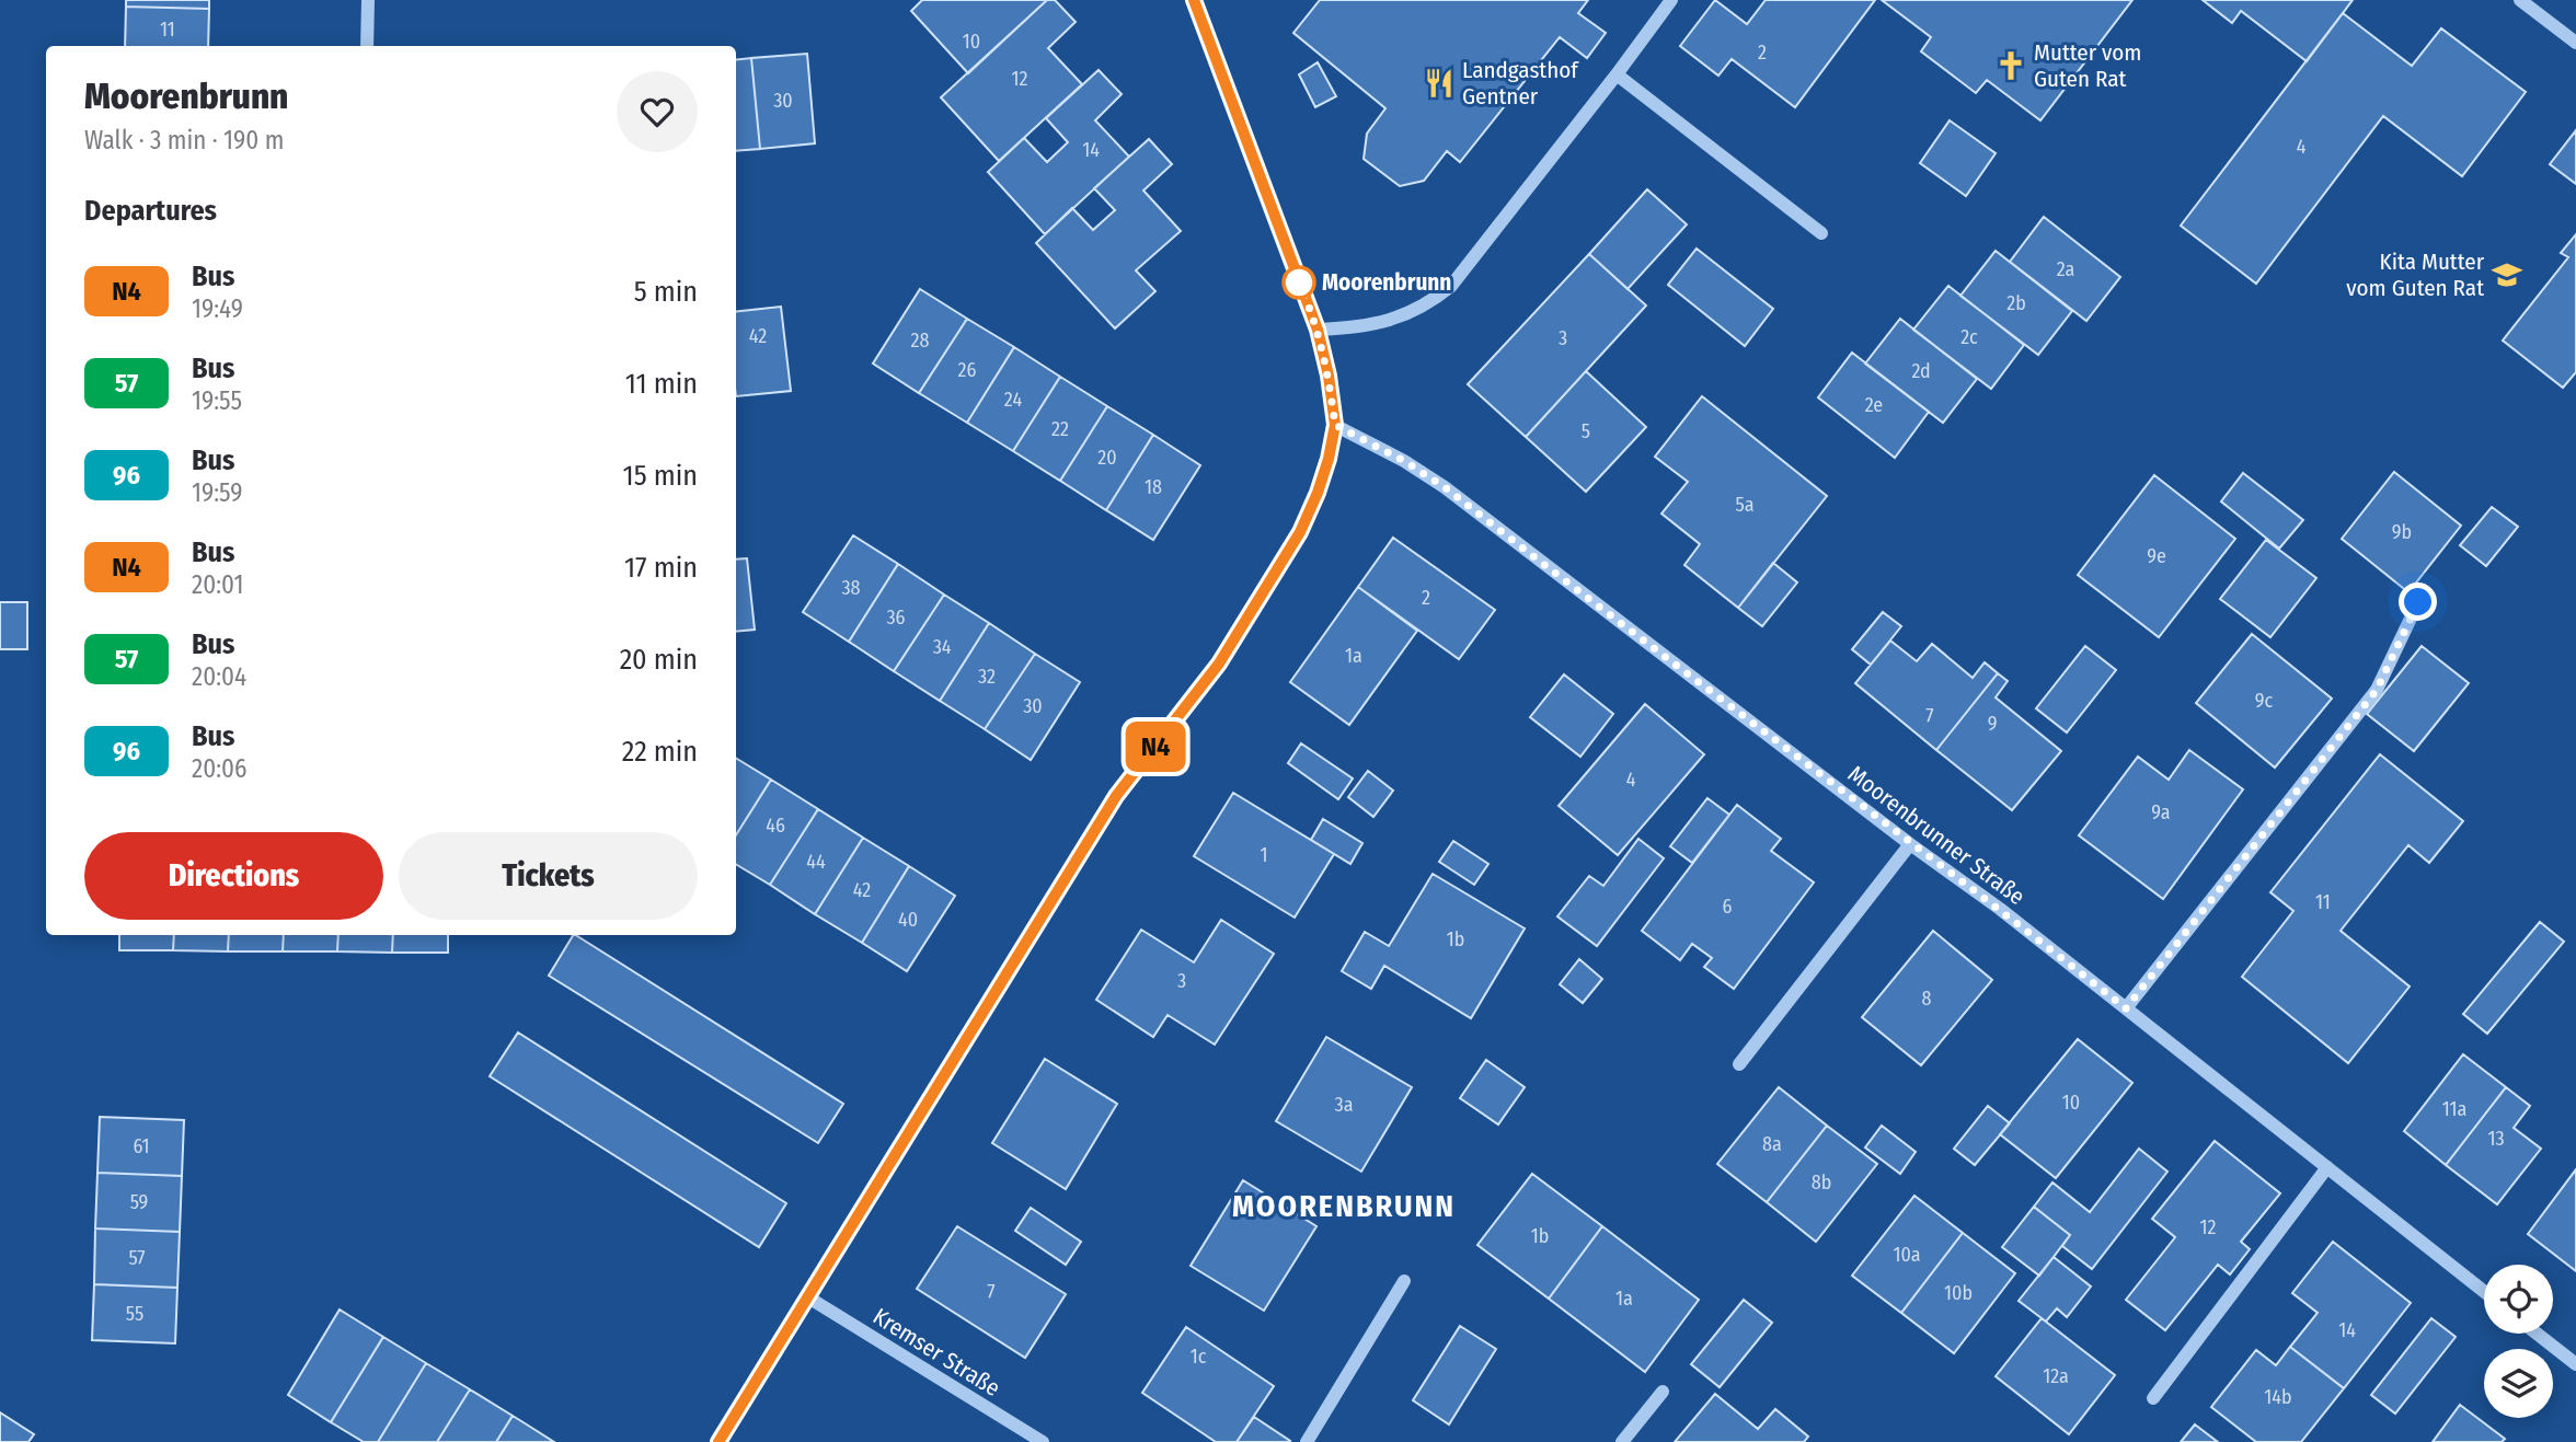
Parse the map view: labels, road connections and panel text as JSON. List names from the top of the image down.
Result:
{
  "streets": {
    "street": ["Moorenbrunner Straße", "Kremser Straße"]
  },
  "districts": ["MOORENBRUNN"],
  "places": {
    "church": ["Mutter vom Guten Rat"],
    "restaurant": ["Landgasthof Gentner"],
    "school or university": ["Kita Mutter vom Guten Rat"],
    "other": ["Moorenbrunn"]
  },
  "lines": ["bus line N4"],
  "house_numbers": [
    "11",
    "10",
    "2",
    "12",
    "30",
    "4",
    "14",
    "2a",
    "2b",
    "42",
    "2c",
    "3",
    "28",
    "26",
    "2d",
    "24",
    "2e",
    "22",
    "5",
    "20",
    "18",
    "5a",
    "9b",
    "9e",
    "38",
    "2",
    "36",
    "34",
    "1a",
    "32",
    "9c",
    "30",
    "7",
    "9",
    "4",
    "9a",
    "46",
    "1",
    "44",
    "42",
    "11",
    "6",
    "40",
    "1b",
    "3",
    "8",
    "10",
    "3a",
    "11a",
    "13",
    "8a",
    "61",
    "8b",
    "59",
    "12",
    "1b",
    "10a",
    "57",
    "7",
    "10b",
    "1a",
    "55",
    "14",
    "1c",
    "12a",
    "14b"
  ],
  "page": {
    "on_map": "N4",
    "heading": [
      ["Moorenbrunn", "Walk · 3 min · 190 m"],
      "Departures"
    ],
    "list": [
      {
        "mark": "N4",
        "name": "Bus",
        "note": "19:49",
        "value": "5 min"
      },
      {
        "mark": "57",
        "name": "Bus",
        "note": "19:55",
        "value": "11 min"
      },
      {
        "mark": "96",
        "name": "Bus",
        "note": "19:59",
        "value": "15 min"
      },
      {
        "mark": "N4",
        "name": "Bus",
        "note": "20:01",
        "value": "17 min"
      },
      {
        "mark": "57",
        "name": "Bus",
        "note": "20:04",
        "value": "20 min"
      },
      {
        "mark": "96",
        "name": "Bus",
        "note": "20:06",
        "value": "22 min"
      }
    ],
    "buttons": ["Directions", "Tickets"]
  }
}
